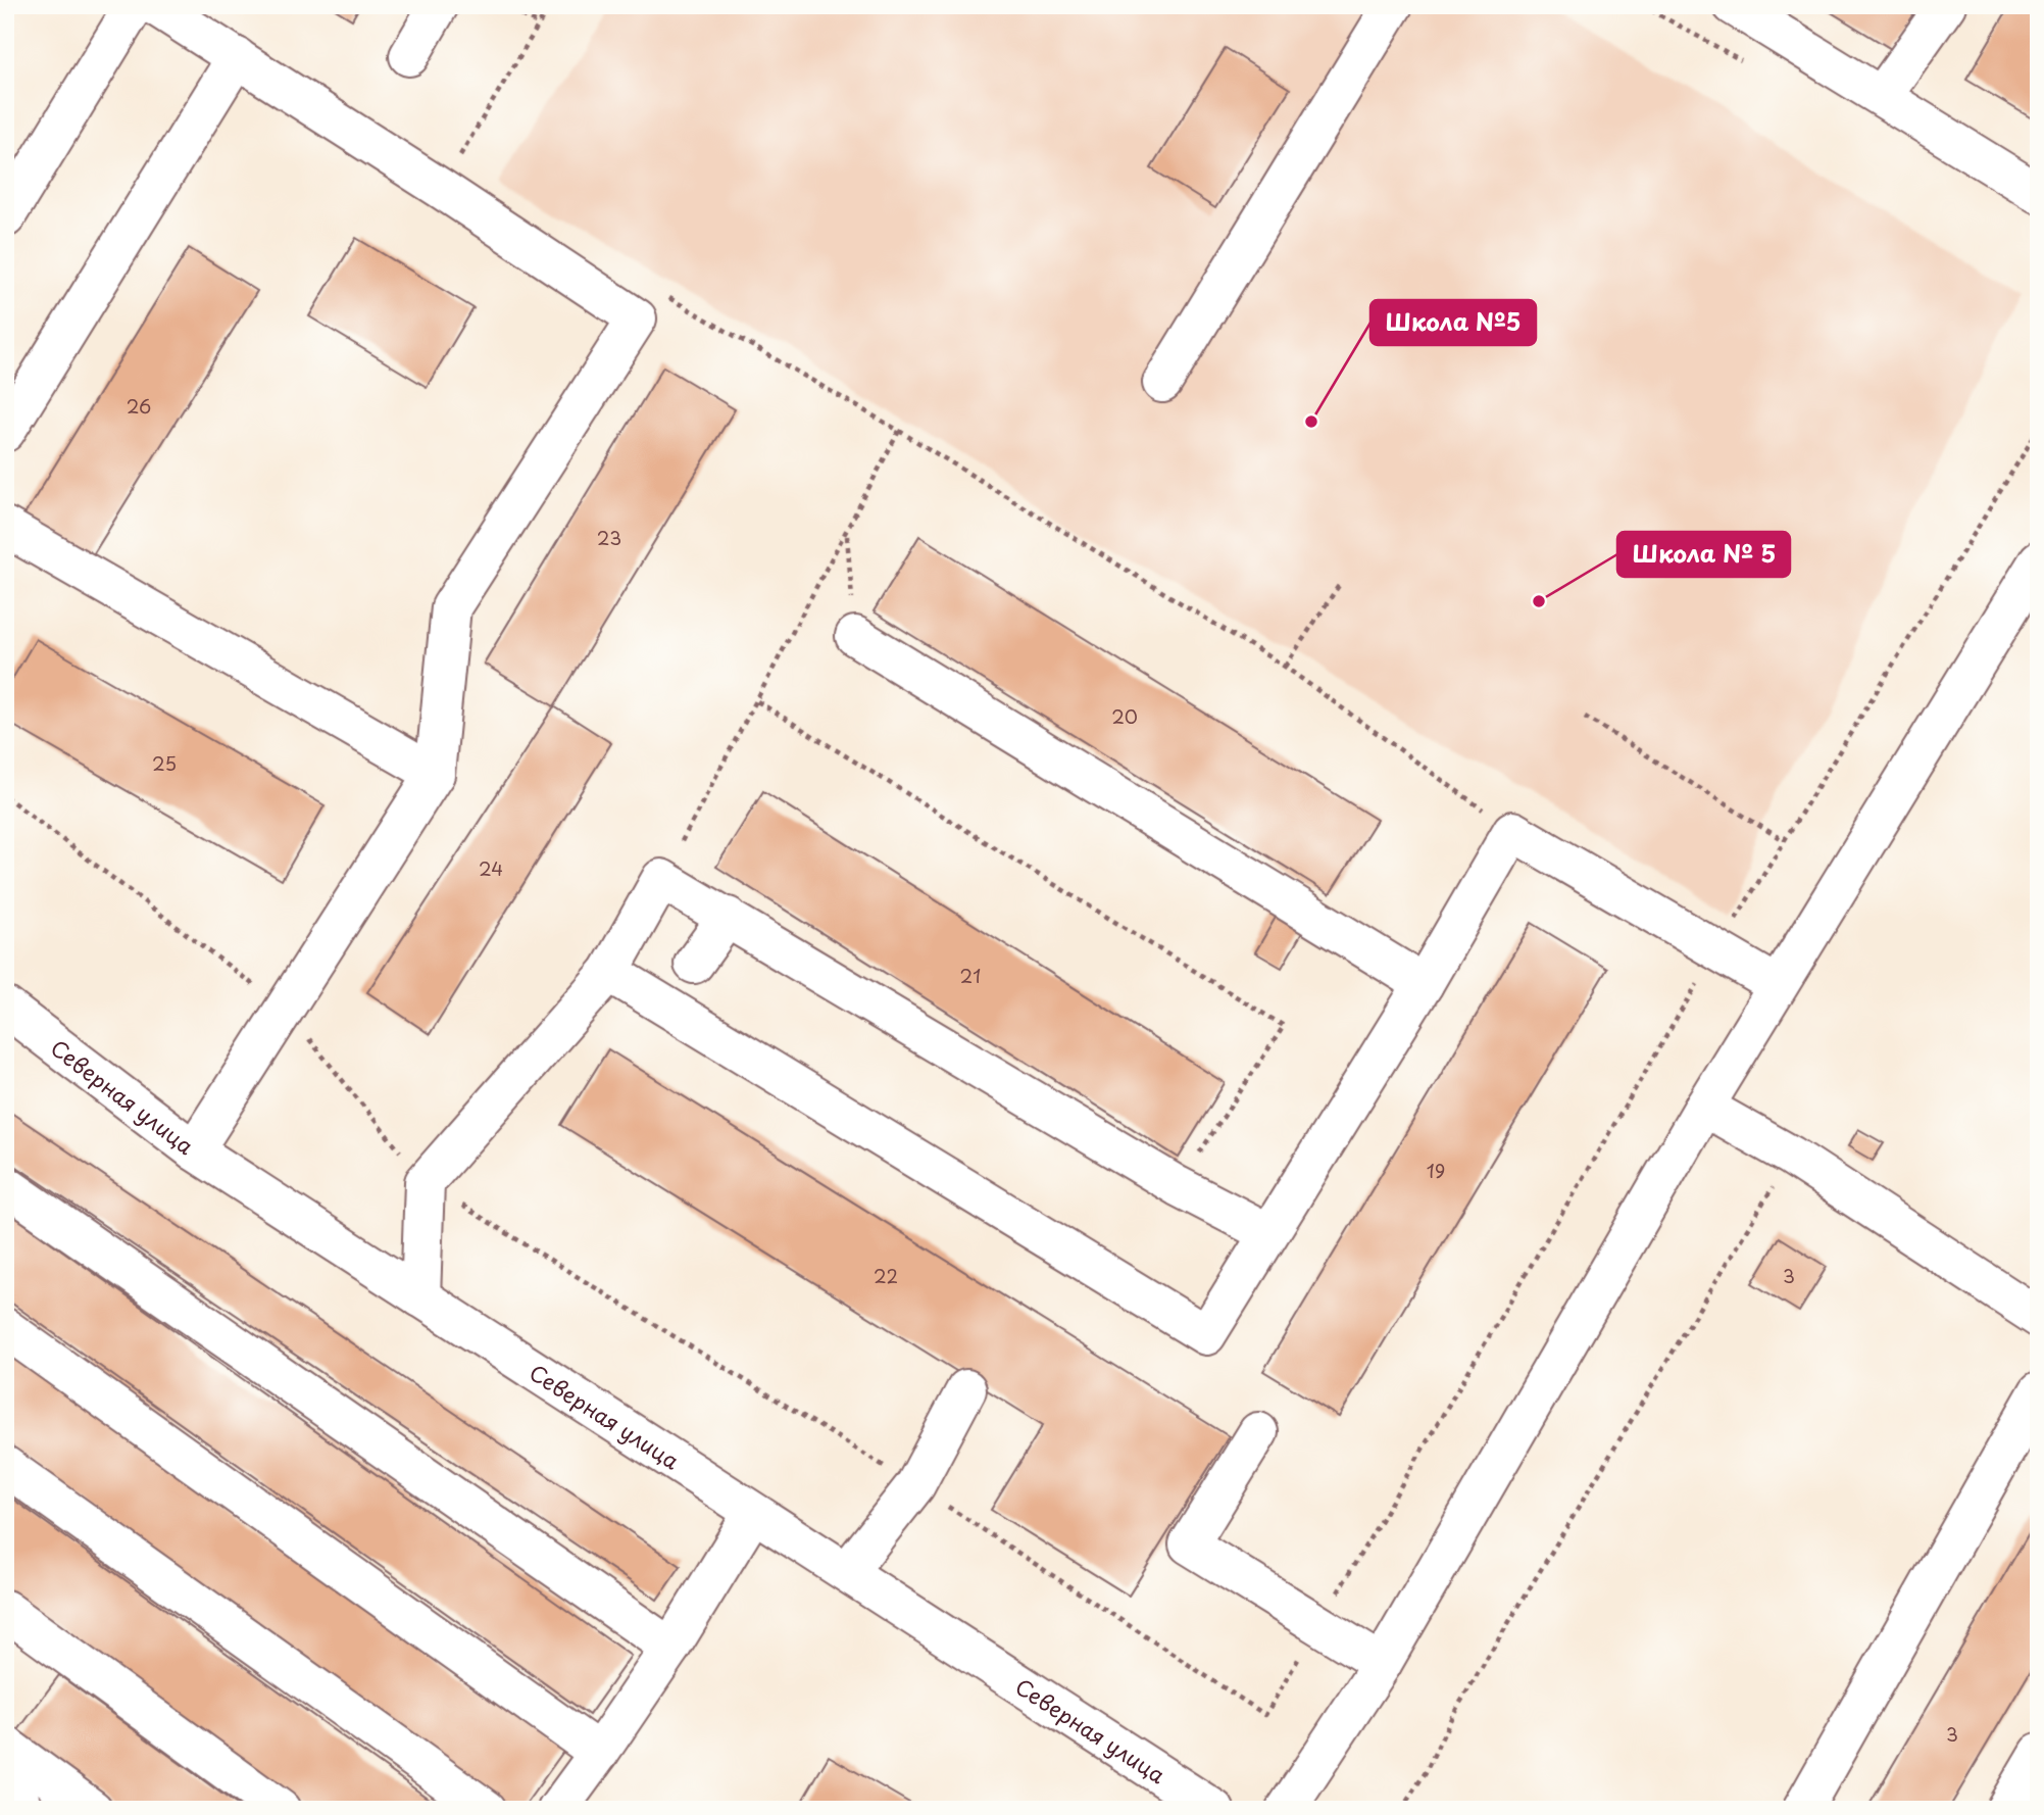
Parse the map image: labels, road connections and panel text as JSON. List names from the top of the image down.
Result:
{
  "streets": {
    "street": ["Северная улица"]
  },
  "places": ["Школа №5", "Школа № 5"],
  "house_numbers": [
    "26",
    "23",
    "20",
    "25",
    "24",
    "21",
    "19",
    "22",
    "3",
    "3"
  ]
}
